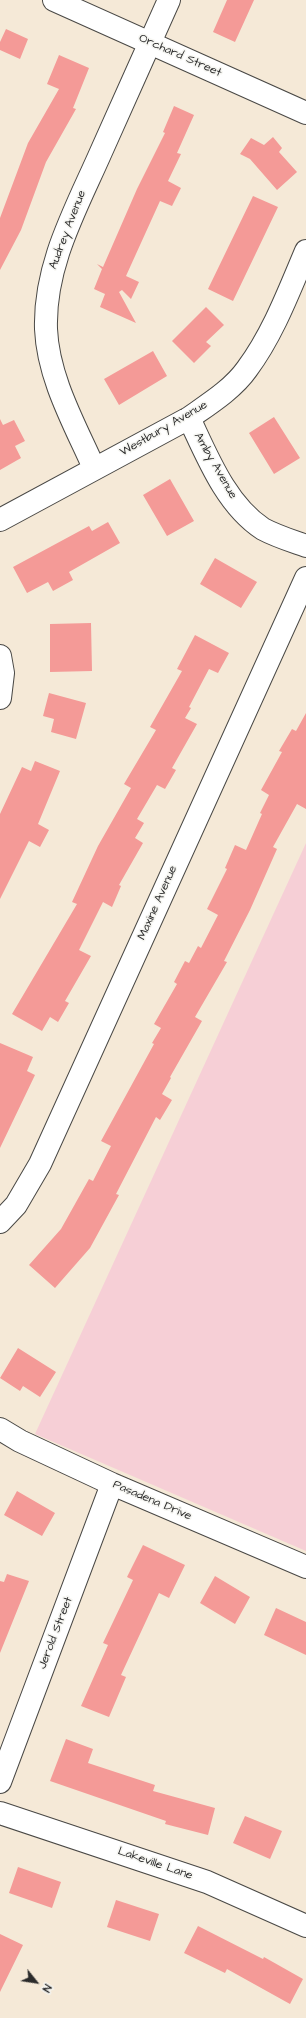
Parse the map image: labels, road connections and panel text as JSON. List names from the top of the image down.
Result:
{
  "streets": {
    "street": [
      "Orchard Street",
      "Audrey Avenue",
      "Westbury Avenue",
      "Amby Avenue",
      "Maxine Avenue",
      "Pasadena Drive",
      "Jerold Street",
      "Lakeville Lane"
    ]
  },
  "crossings": [
    ["Orchard Street", "Audrey Avenue"],
    ["Audrey Avenue", "Westbury Avenue"],
    ["Westbury Avenue", "Amby Avenue"],
    ["Pasadena Drive", "Jerold Street"]
  ],
  "north": "bottom right"
}
